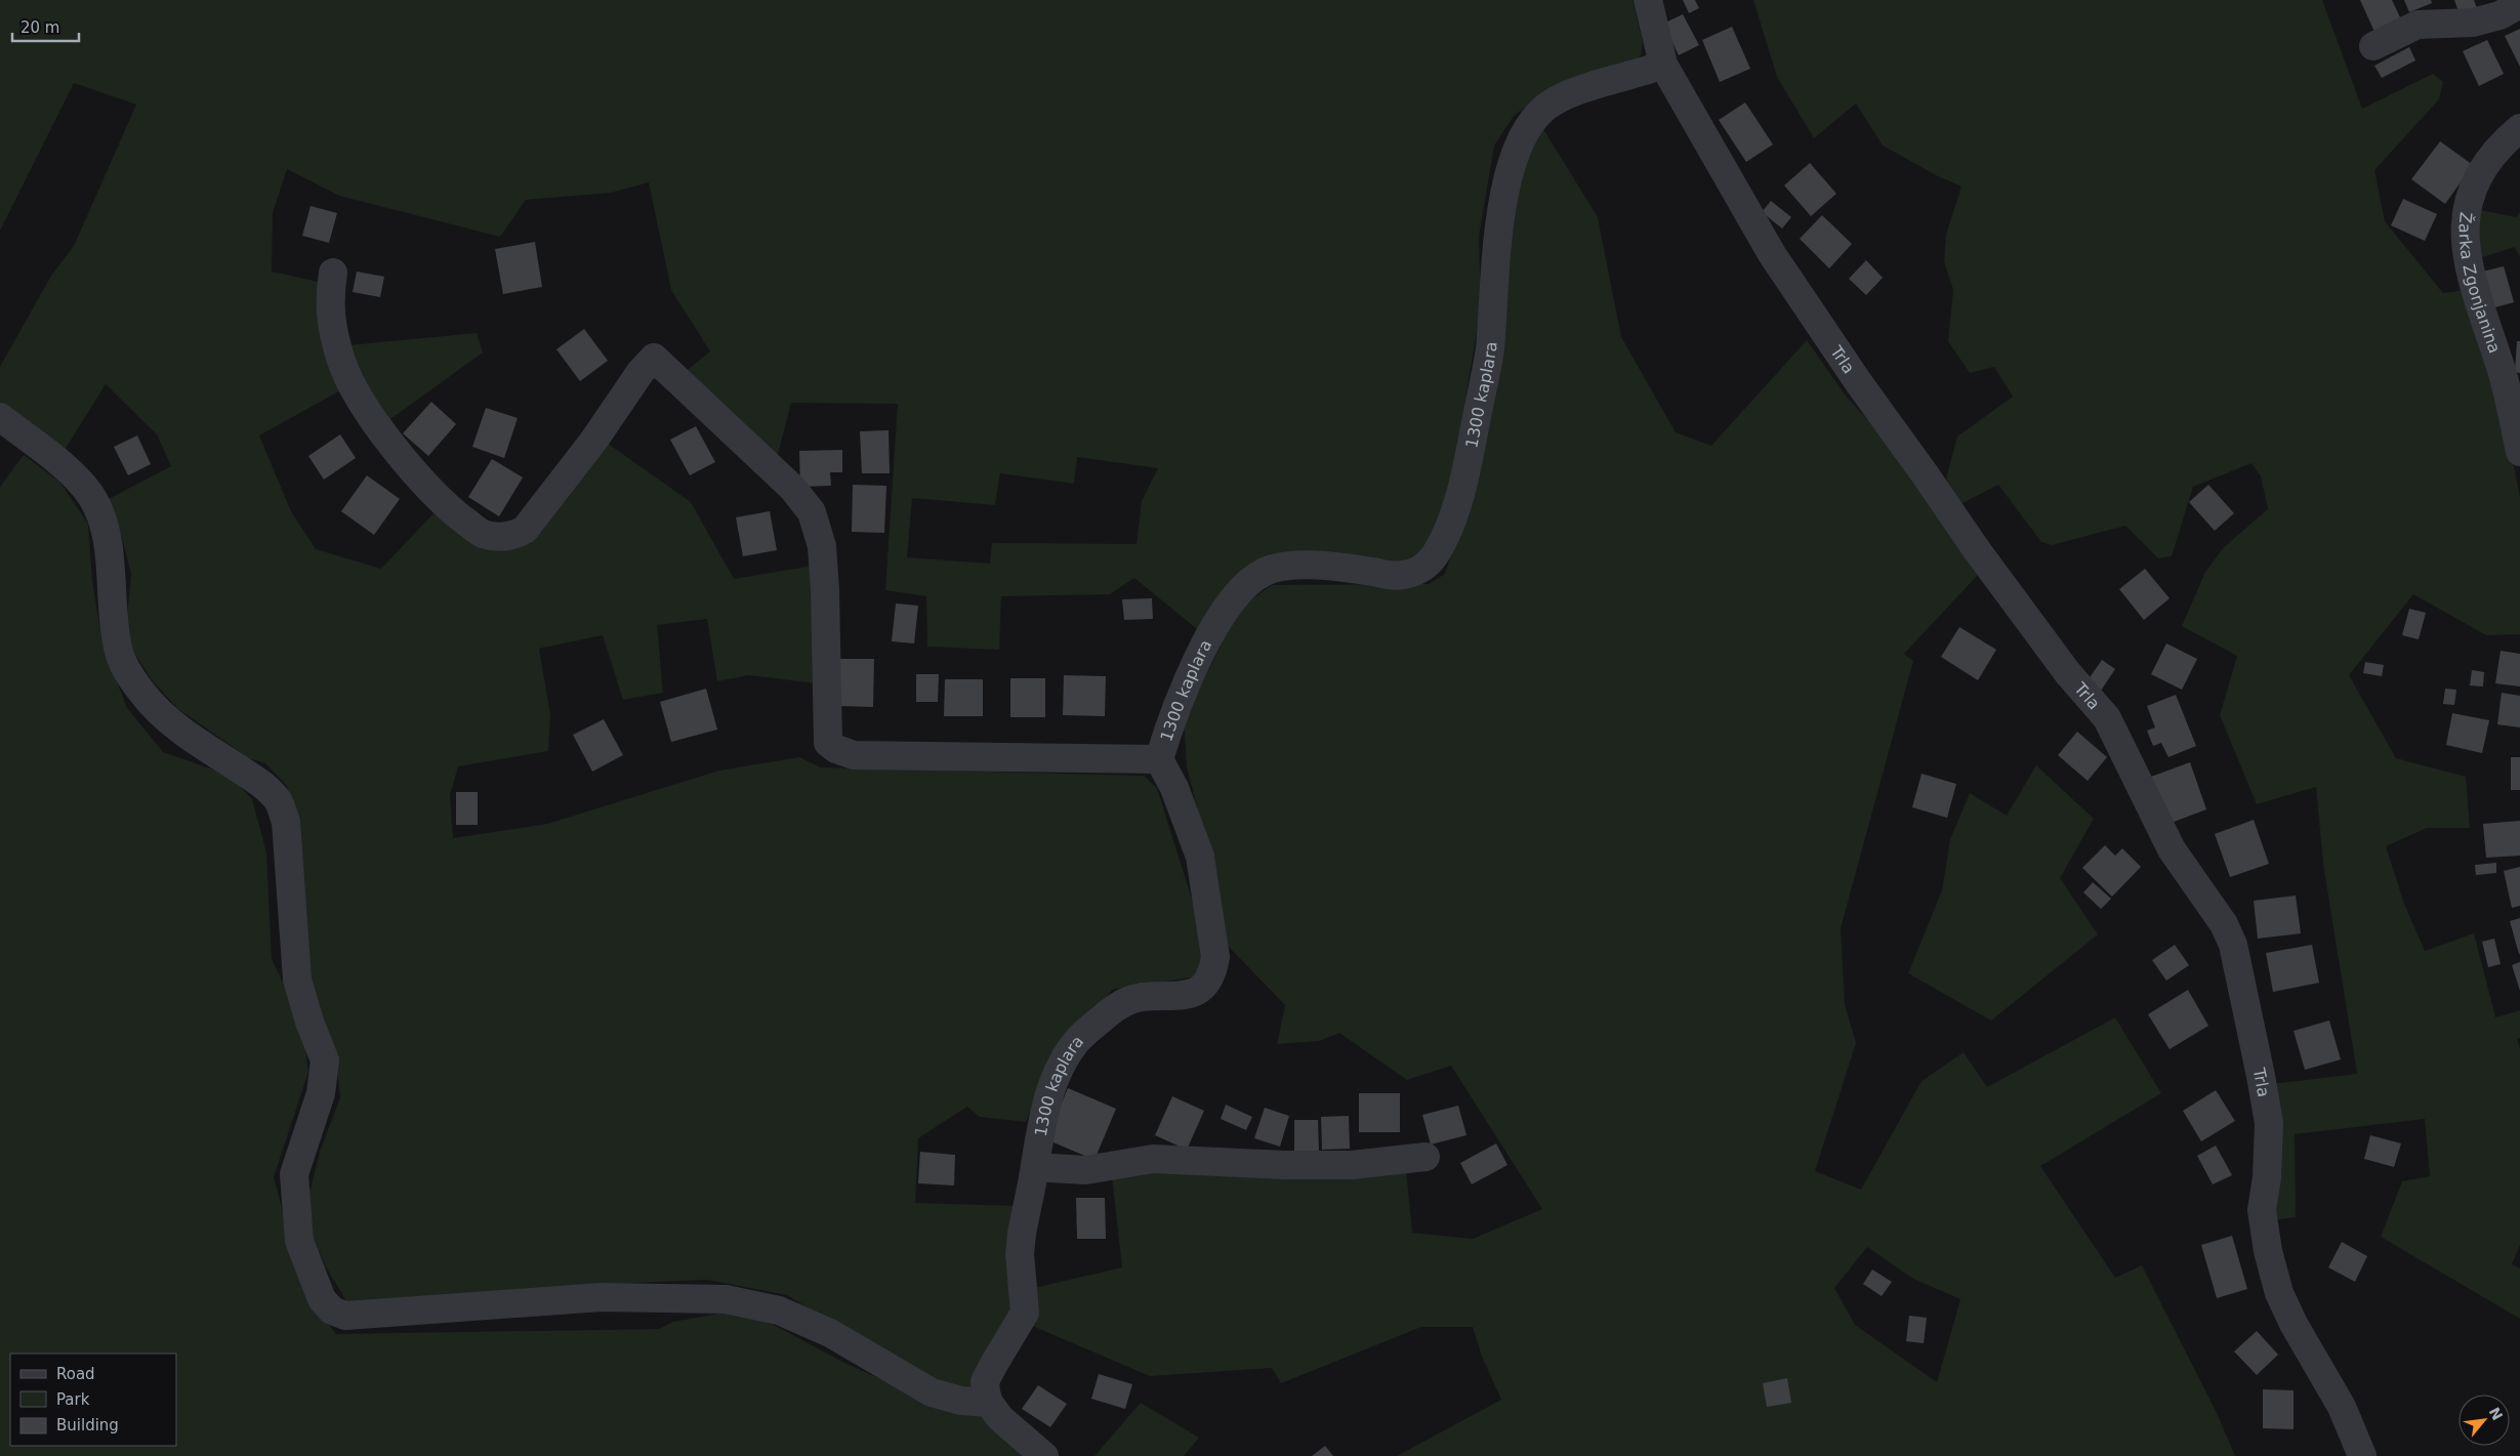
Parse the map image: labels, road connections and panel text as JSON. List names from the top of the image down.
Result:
{
  "streets": {
    "street": ["Žarka Zgonjanina", "Trla", "1300 kaplara"]
  },
  "crossings": [
    ["Trla", "1300 kaplara"]
  ],
  "legend": ["Road", "Park", "Building"],
  "scale_bar": "20 m",
  "north": "top right"
}
